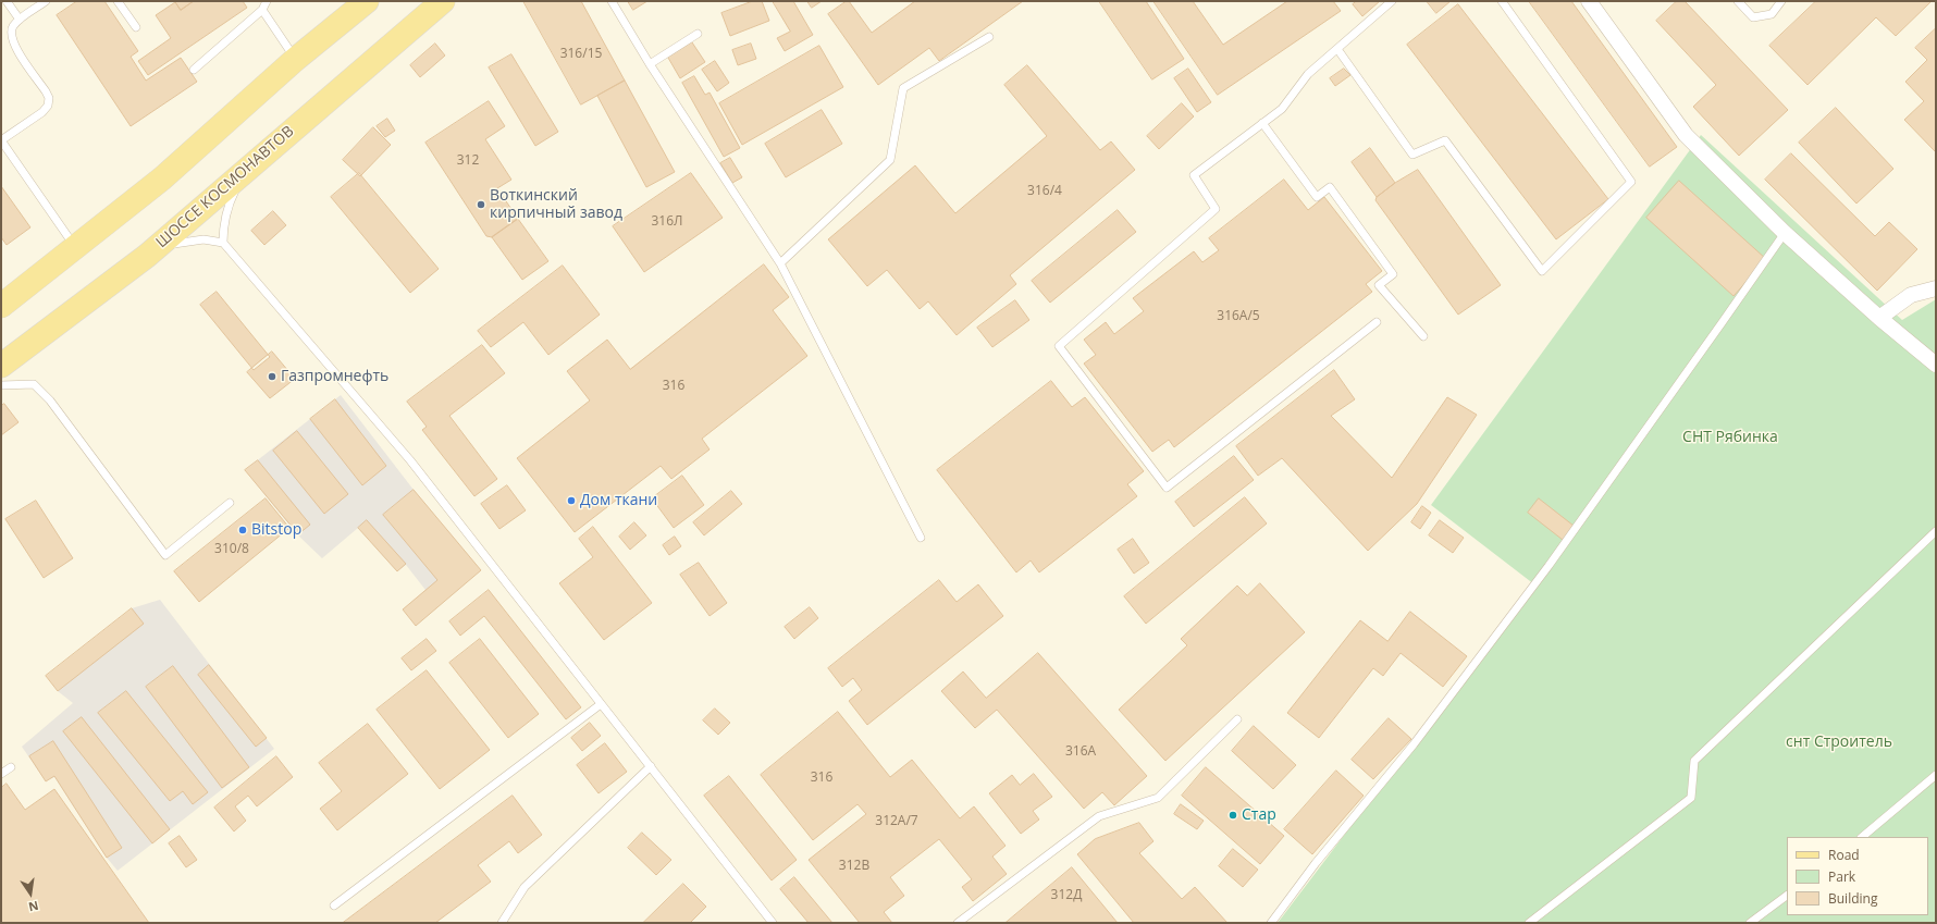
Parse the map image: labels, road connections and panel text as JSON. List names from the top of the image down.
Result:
{
  "streets": {
    "main road": ["ШОССЕ КОСМОНАВТОВ"]
  },
  "parks": ["СНТ Рябинка", "снт Строитель"],
  "places": [
    "Воткинский кирпичный завод",
    "Газпромнефть",
    "Дом ткани",
    "Bitstop",
    "Стар"
  ],
  "house_numbers": [
    "316/15",
    "312",
    "316/4",
    "316Л",
    "316А/5",
    "316",
    "310/8",
    "316А",
    "316",
    "312А/7",
    "312В",
    "312Д"
  ],
  "legend": ["Road", "Park", "Building"],
  "north": "bottom"
}
